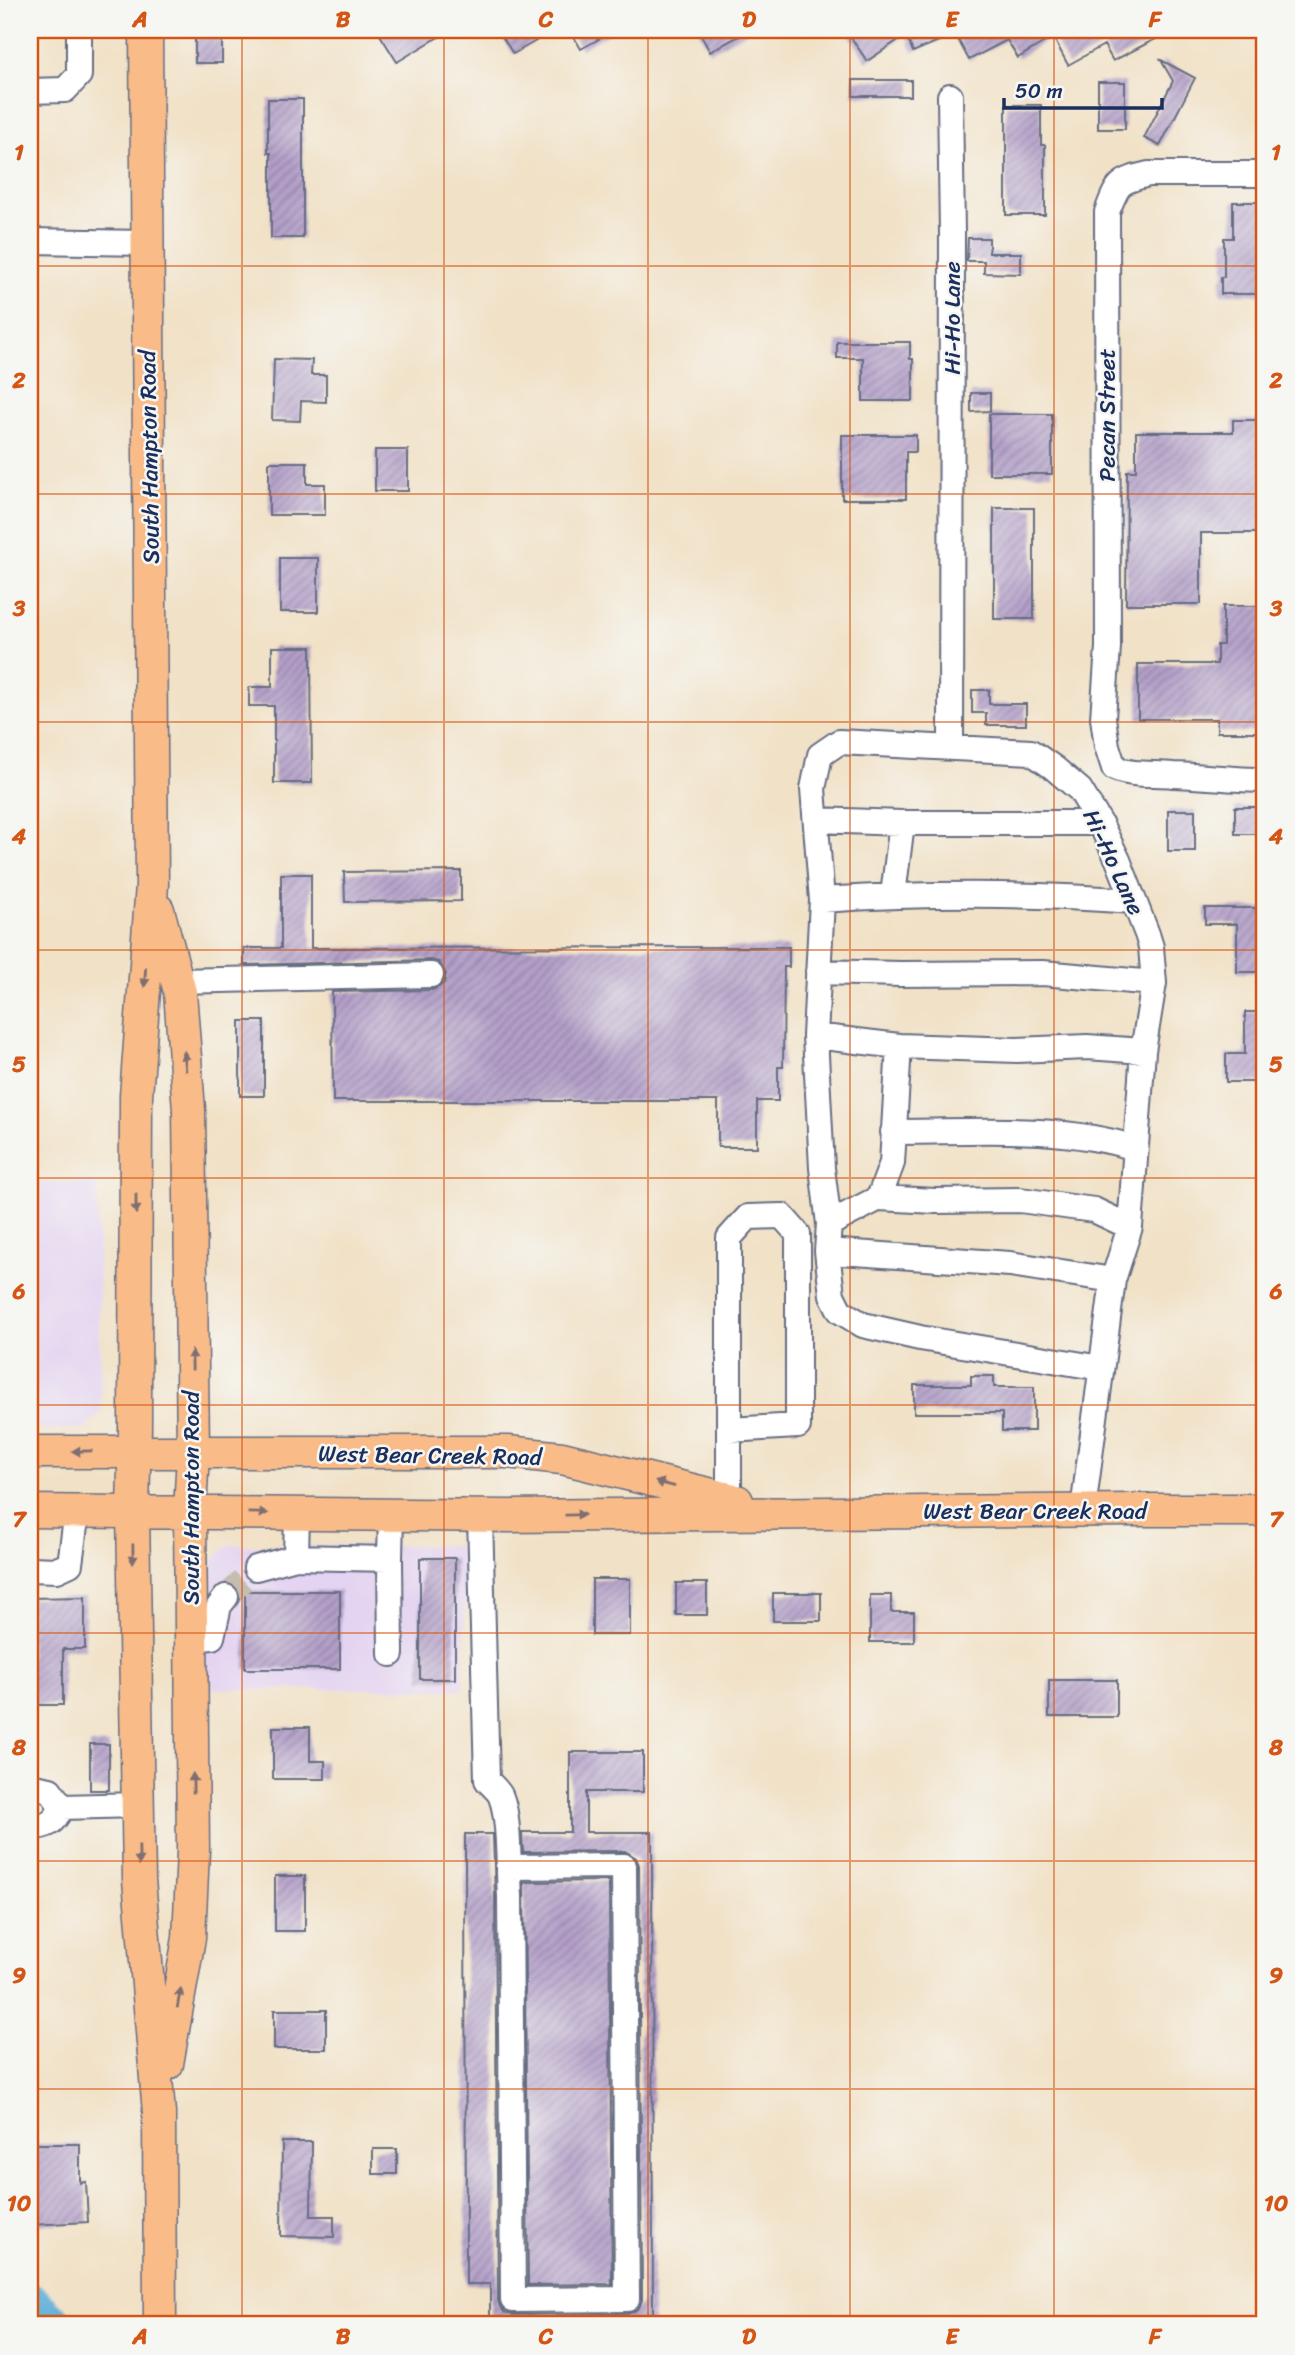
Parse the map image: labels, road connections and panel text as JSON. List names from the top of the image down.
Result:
{
  "streets": {
    "main road": ["South Hampton Road", "West Bear Creek Road"],
    "street": ["Hi-Ho Lane", "Pecan Street"]
  },
  "crossings": [
    ["Hi-Ho Lane", "West Bear Creek Road"],
    ["South Hampton Road", "West Bear Creek Road"]
  ],
  "scale_bar": "50 m",
  "grid": {
    "columns": [
      "A",
      "B",
      "C",
      "D",
      "E",
      "F"
    ],
    "rows": [
      "1",
      "2",
      "3",
      "4",
      "5",
      "6",
      "7",
      "8",
      "9",
      "10"
    ]
  }
}
